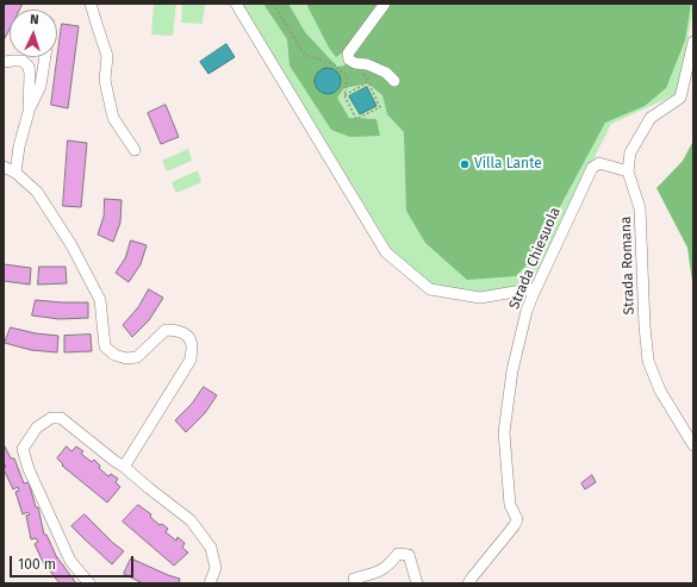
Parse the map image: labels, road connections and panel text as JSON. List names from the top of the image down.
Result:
{
  "streets": {
    "street": ["Strada Chiesuola", "Strada Romana"]
  },
  "crossings": [
    ["Strada Chiesuola", "Strada Romana"]
  ],
  "places": ["Villa Lante"],
  "scale_bar": "100 m",
  "north": "top"
}
